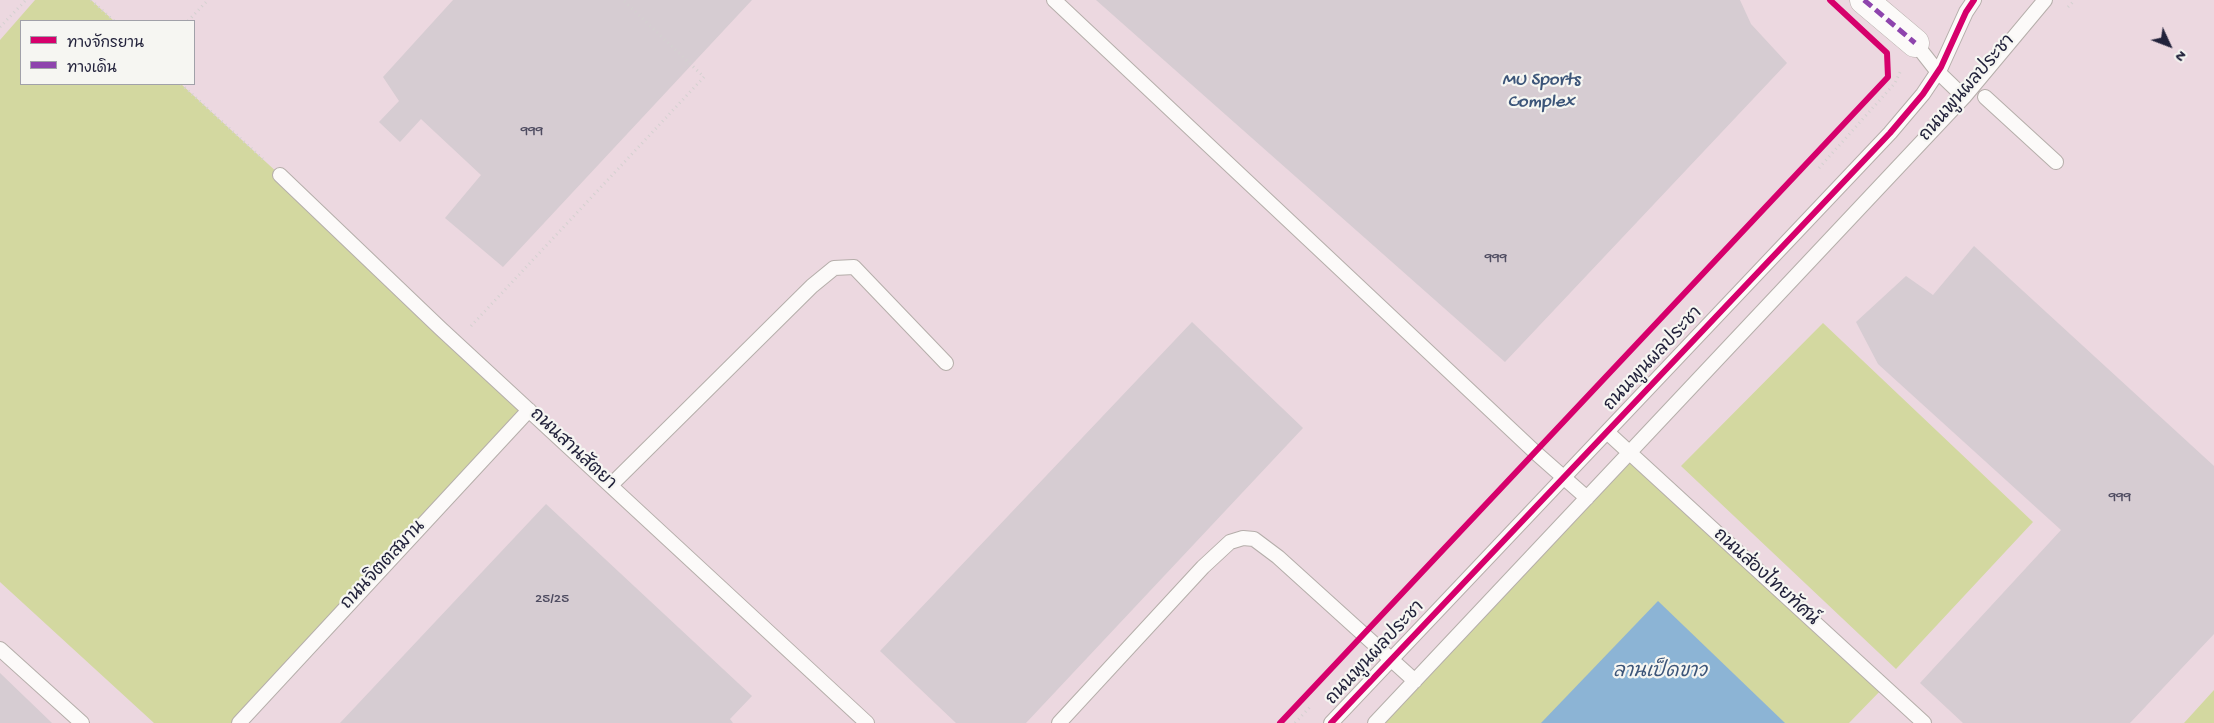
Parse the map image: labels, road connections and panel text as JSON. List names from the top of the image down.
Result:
{
  "streets": {
    "lane": [
      "ถนนพูนผลประชา",
      "ถนนสานสัตยา",
      "ถนนจิตตสมาน",
      "ถนนส่องไทยทัศน์"
    ]
  },
  "crossings": [
    ["ถนนพูนผลประชา", "ถนนส่องไทยทัศน์"],
    ["ถนนสานสัตยา", "ถนนจิตตสมาน"]
  ],
  "water": ["MU Sports Complex", "ลานเป็ดขาว"],
  "house_numbers": [
    "999",
    "999",
    "999",
    "25/25"
  ],
  "legend": ["ทางจักรยาน", "ทางเดิน"],
  "north": "bottom right"
}
